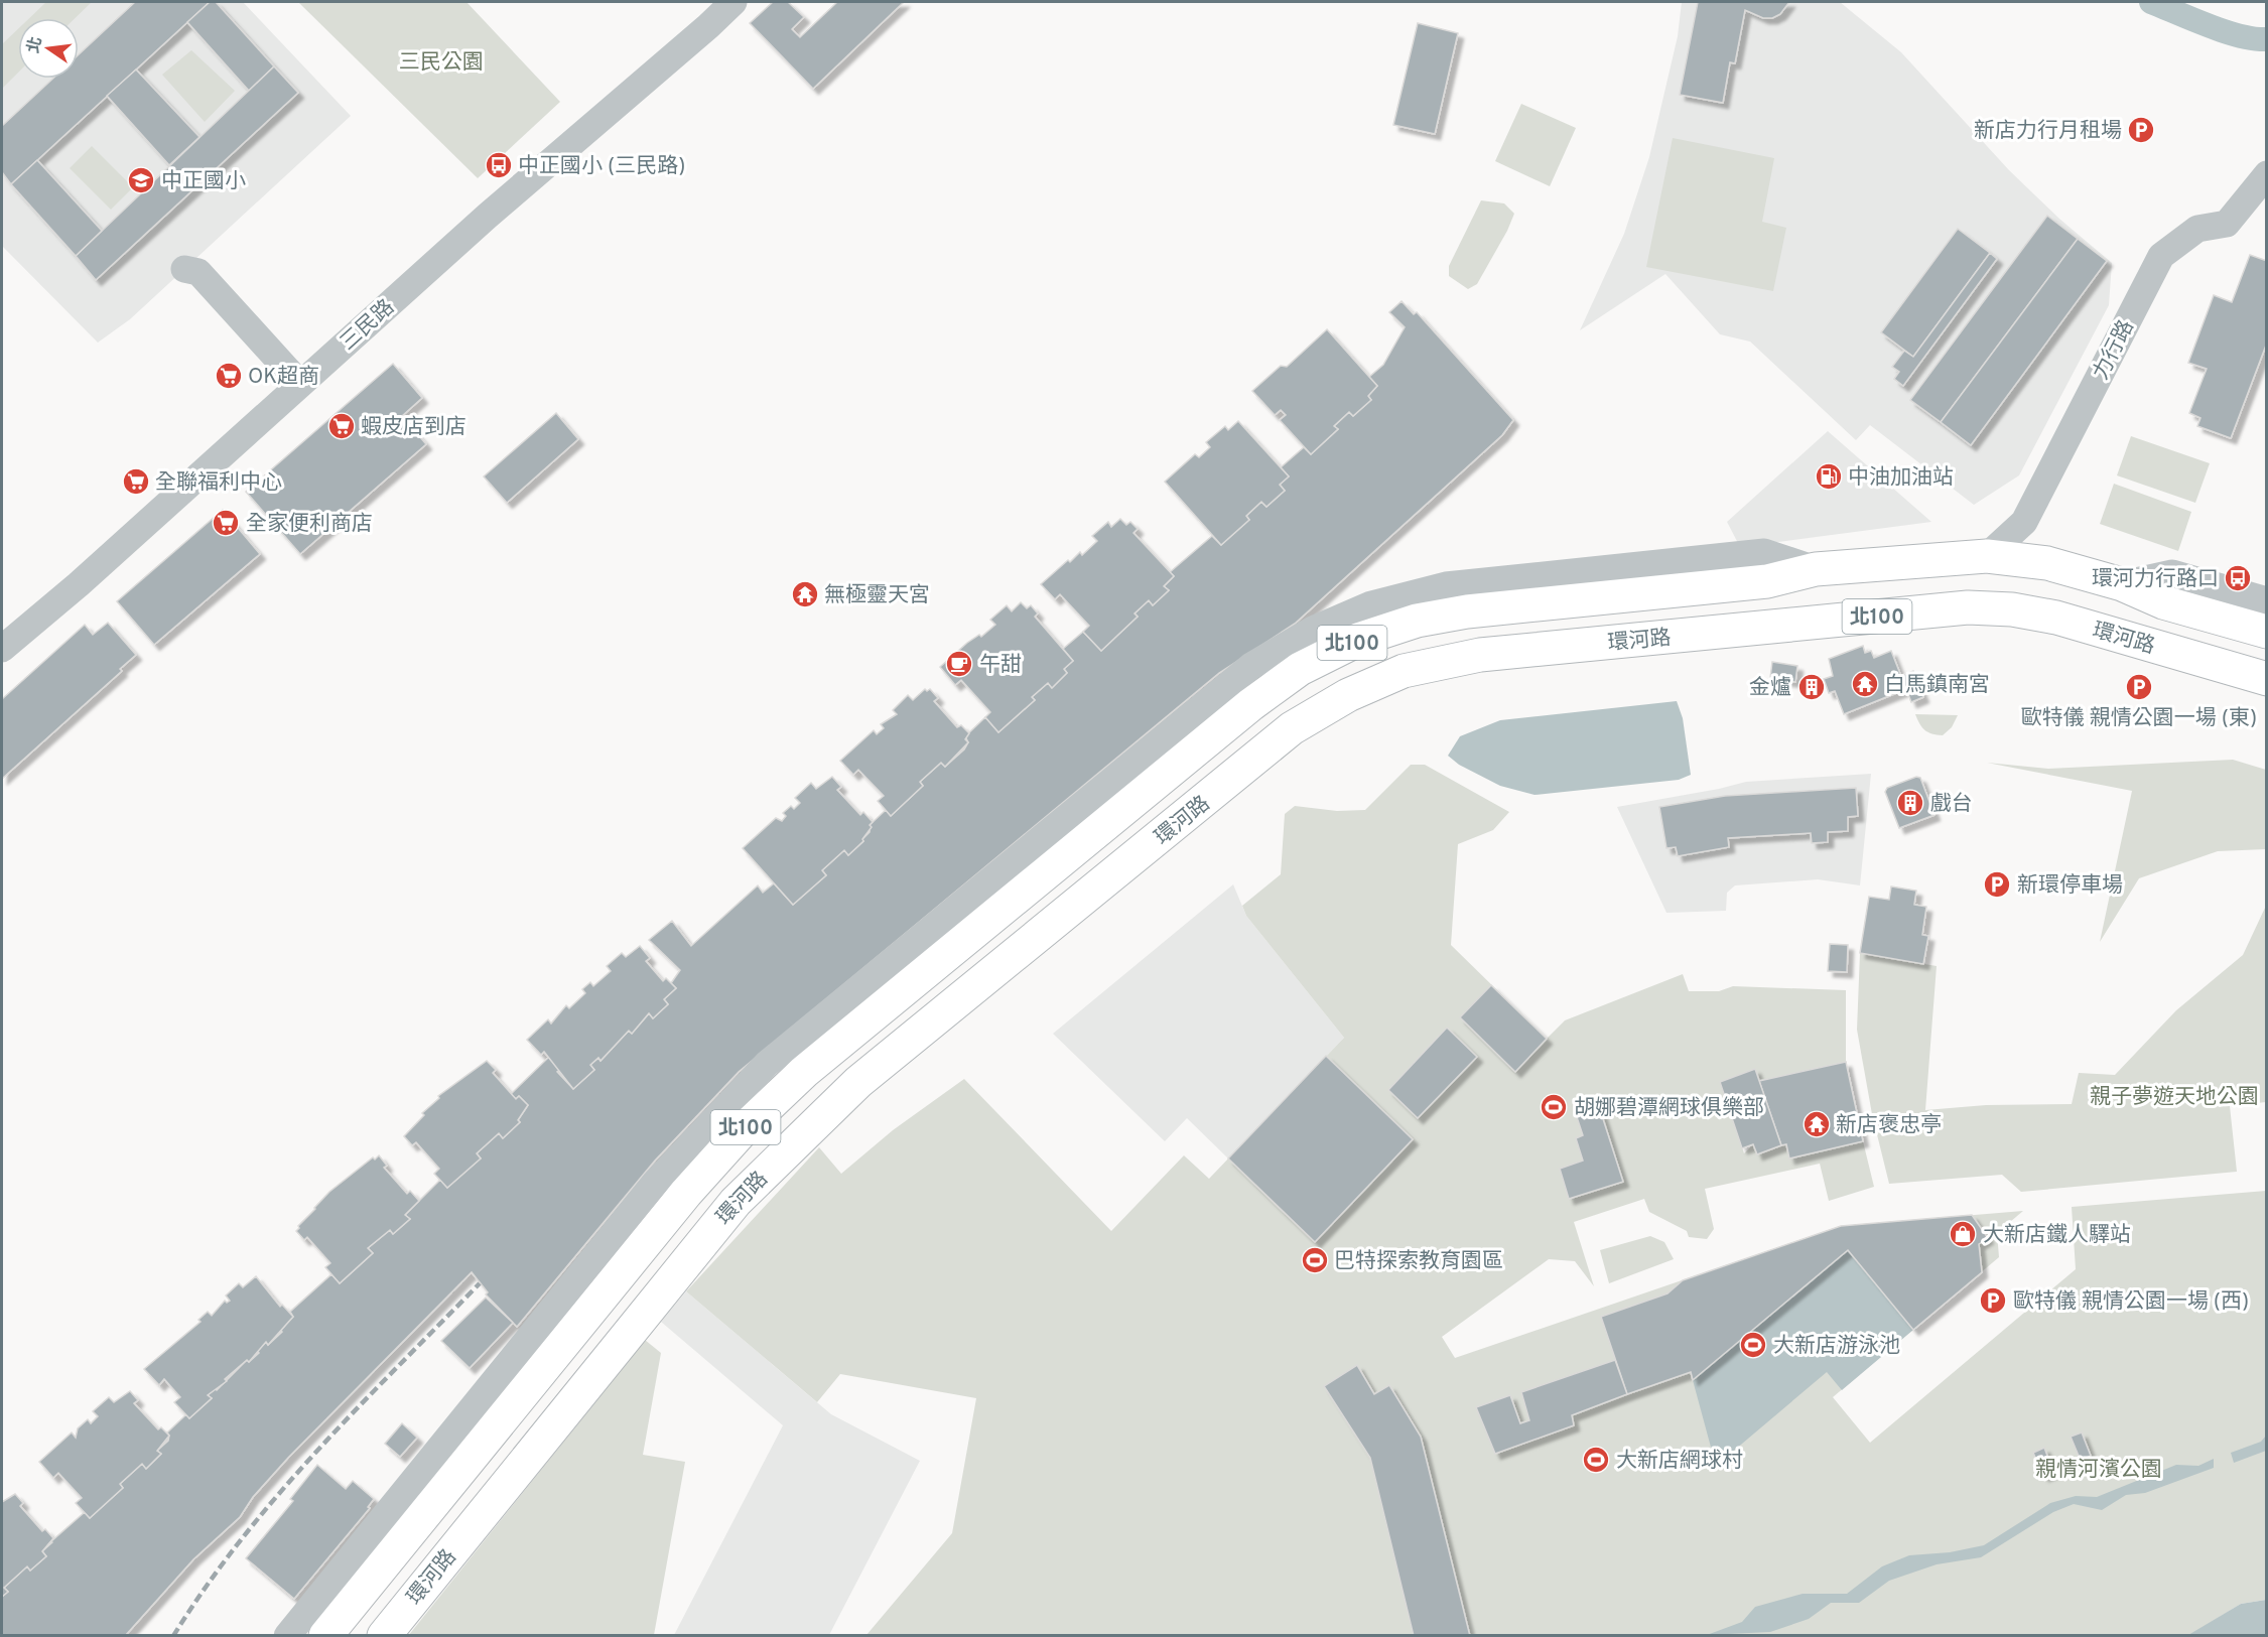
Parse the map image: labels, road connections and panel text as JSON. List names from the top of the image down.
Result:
{
  "streets": {
    "highway": ["北100", "環河路"],
    "street": ["三民路", "力行路"]
  },
  "crossings": [
    ["力行路", "環河路"]
  ],
  "parks": ["三民公園", "親子夢遊天地公園", "親情河濱公園"],
  "places": {
    "parking": [
      "新店力行月租場",
      "歐特儀 親情公園一場 (東)",
      "新環停車場",
      "歐特儀 親情公園一場 (西)"
    ],
    "bus stop": ["中正國小 (三民路)", "環河力行路口"],
    "school or university": ["中正國小"],
    "supermarket": [
      "OK超商",
      "蝦皮店到店",
      "全聯福利中心",
      "全家便利商店"
    ],
    "fuel station": ["中油加油站"],
    "temple": ["無極靈天宮", "白馬鎮南宮", "新店褒忠亭"],
    "cafe": ["午甜"],
    "building": ["金爐", "戲台"],
    "sports": [
      "胡娜碧潭網球俱樂部",
      "巴特探索教育園區",
      "大新店游泳池",
      "大新店網球村"
    ],
    "shop": ["大新店鐵人驛站"]
  },
  "north": "left"
}
